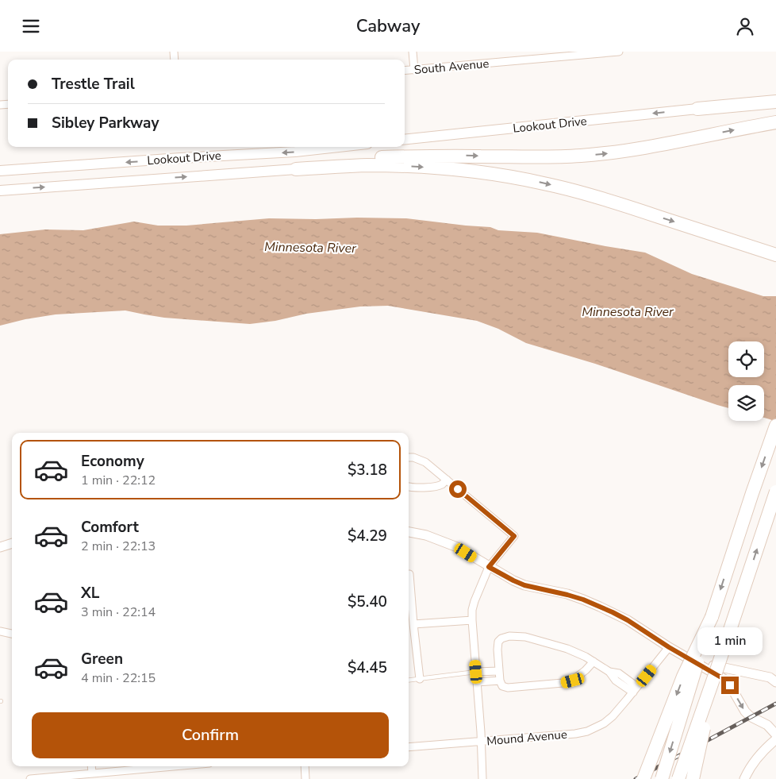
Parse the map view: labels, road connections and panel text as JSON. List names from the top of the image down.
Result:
{
  "streets": {
    "main road": ["Lookout Drive"],
    "street": ["South Avenue", "Mound Avenue"]
  },
  "water": ["Minnesota River"],
  "page": {
    "header": "Cabway",
    "banner": ["Trestle Trail", "Sibley Parkway"],
    "list": [
      {
        "name": "Economy",
        "note": "1 min · 22:12",
        "value": "$3.18"
      },
      {
        "name": "Comfort",
        "note": "2 min · 22:13",
        "value": "$4.29"
      },
      {
        "name": "XL",
        "note": "3 min · 22:14",
        "value": "$5.40"
      },
      {
        "name": "Green",
        "note": "4 min · 22:15",
        "value": "$4.45"
      }
    ],
    "bubble": "1 min",
    "buttons": "Confirm"
  }
}
